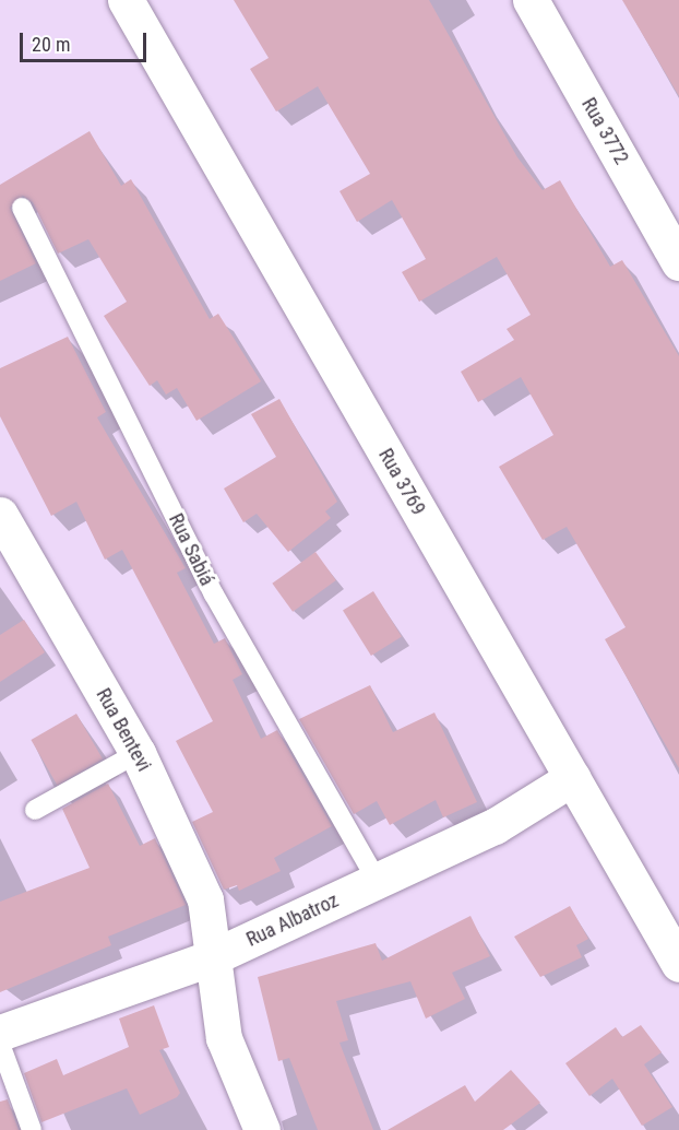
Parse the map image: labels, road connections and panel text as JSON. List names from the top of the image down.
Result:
{
  "streets": {
    "street": [
      "Rua 3772",
      "Rua 3769",
      "Rua Bentevi",
      "Rua Albatroz"
    ],
    "lane": ["Rua Sabiá"]
  },
  "crossings": [
    ["Rua 3769", "Rua Albatroz"],
    ["Rua Sabiá", "Rua Albatroz"],
    ["Rua Bentevi", "Rua Albatroz"]
  ],
  "scale_bar": "20 m"
}
